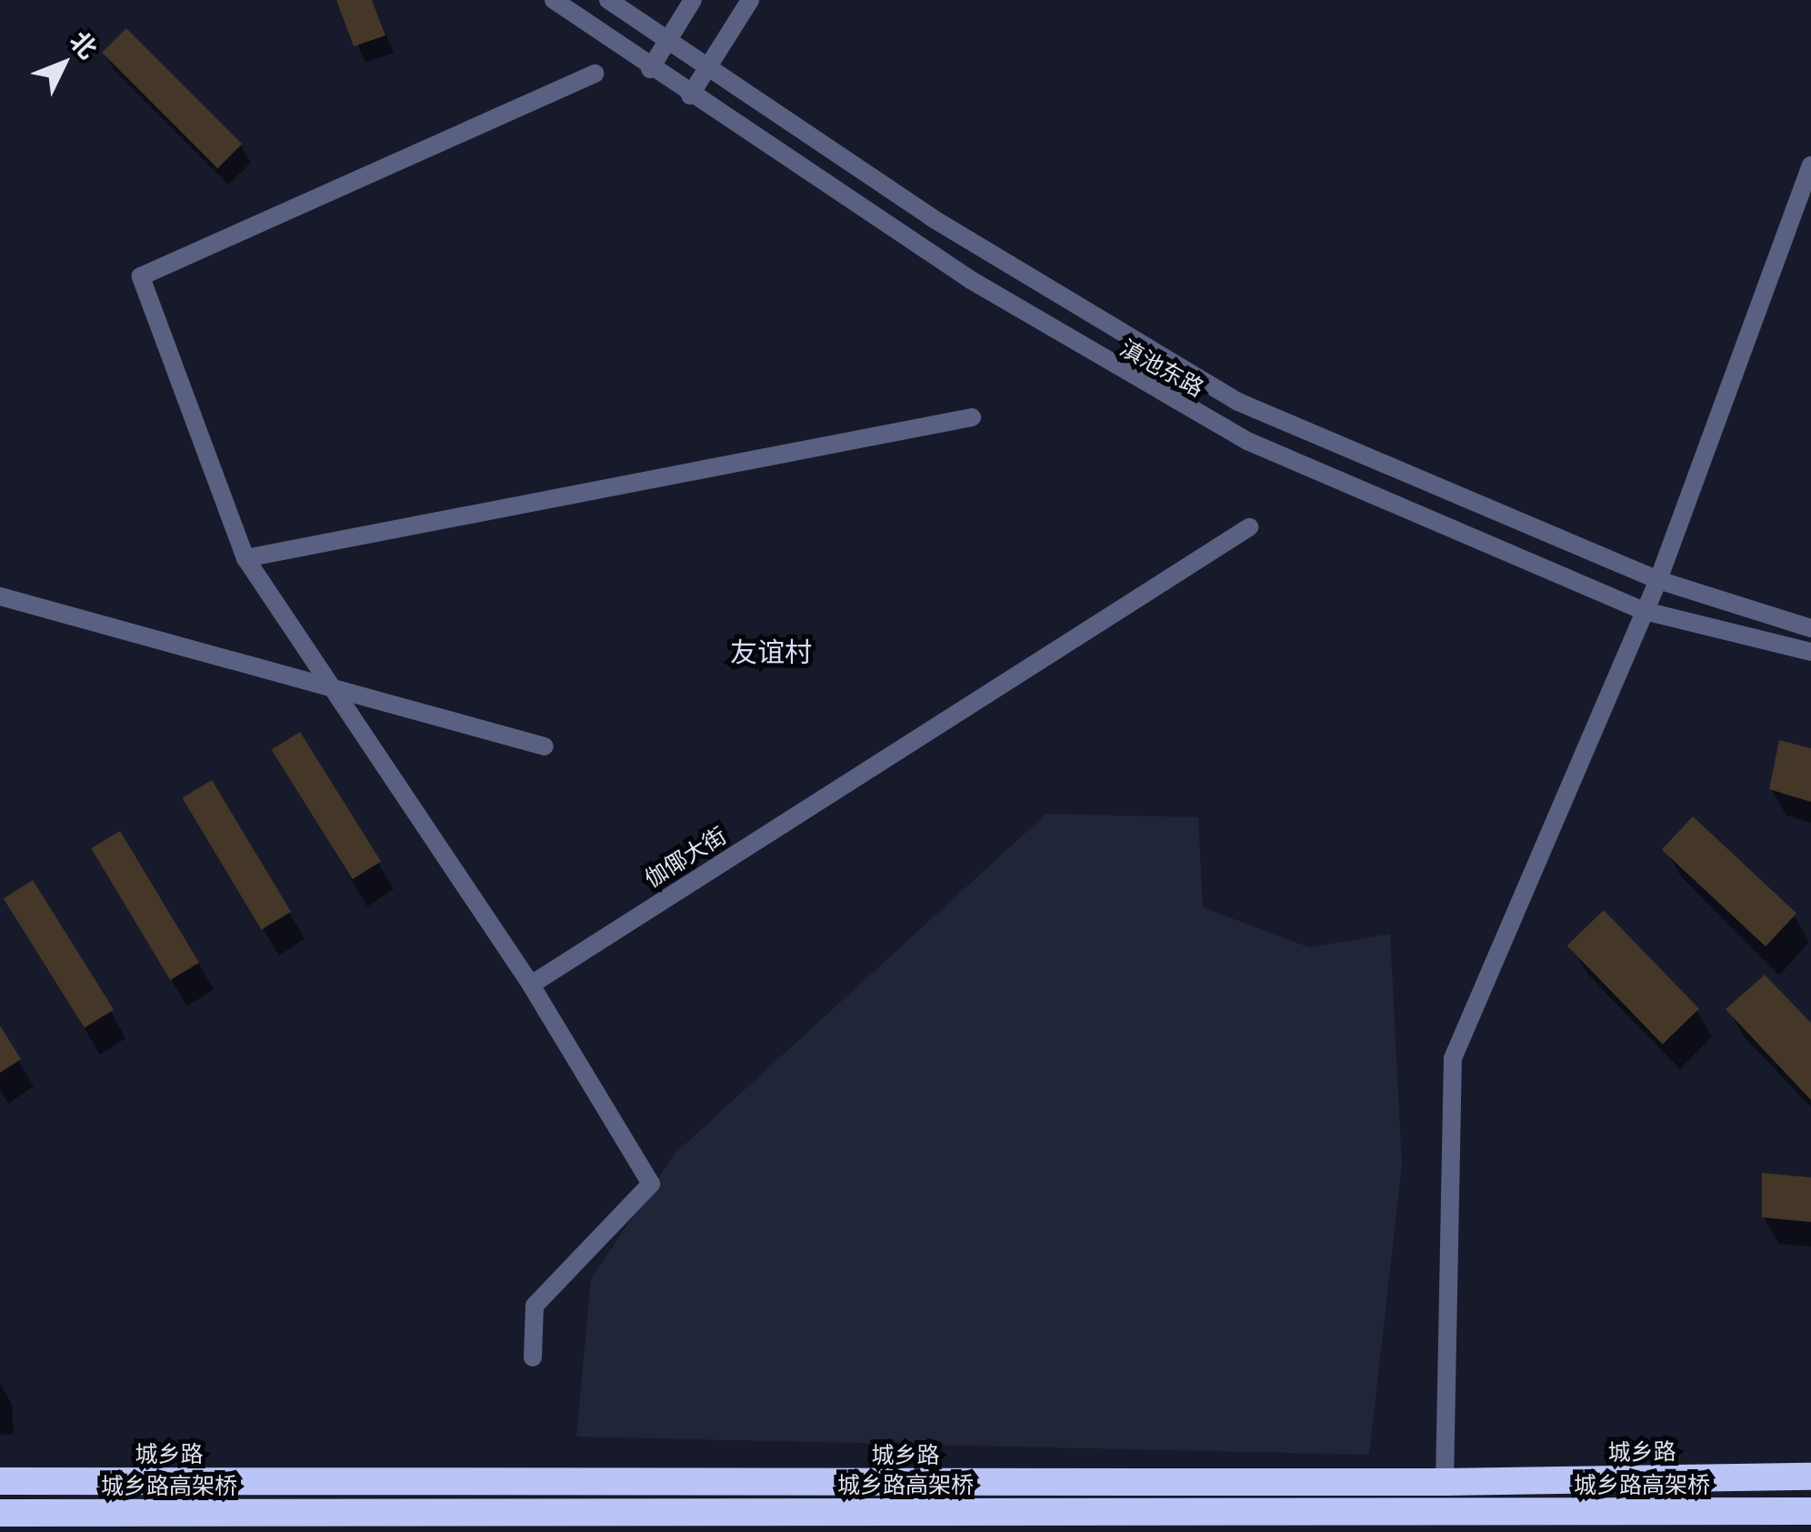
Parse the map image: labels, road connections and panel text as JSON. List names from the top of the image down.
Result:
{
  "streets": {
    "highway": ["城乡路", "城乡路高架桥"],
    "street": ["滇池东路", "伽倻大街"]
  },
  "districts": ["友谊村"],
  "north": "top right"
}
